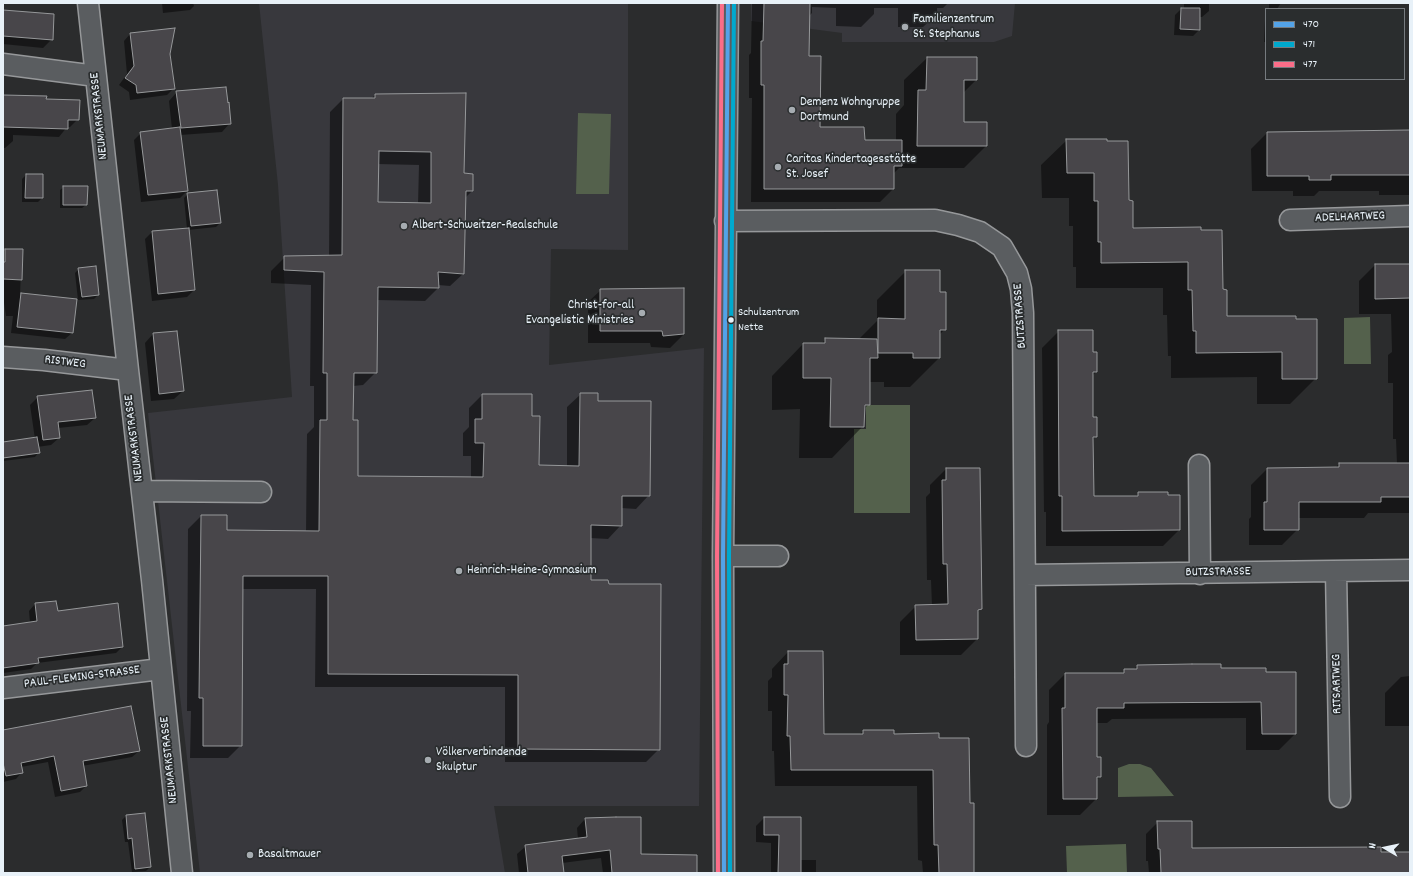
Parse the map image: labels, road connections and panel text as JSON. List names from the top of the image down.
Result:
{
  "streets": {
    "street": [
      "NEUMARKSTRASSE",
      "ADELHARTWEG",
      "BUTZSTRASSE",
      "RISTWEG",
      "PAUL-FLEMING-STRASSE",
      "RITSARTWEG"
    ]
  },
  "crossings": [
    ["NEUMARKSTRASSE", "RISTWEG"],
    ["NEUMARKSTRASSE", "PAUL-FLEMING-STRASSE"],
    ["BUTZSTRASSE", "RITSARTWEG"]
  ],
  "places": [
    "Familienzentrum St. Stephanus",
    "Demenz Wohngruppe Dortmund",
    "Caritas Kindertagesstätte St. Josef",
    "Albert-Schweitzer-Realschule",
    "Christ-for-all Evangelistic Ministries",
    "Schulzentrum Nette",
    "Heinrich-Heine-Gymnasium",
    "Völkerverbindende Skulptur",
    "Basaltmauer"
  ],
  "lines": ["transit line 470", "transit line 471", "transit line 477"],
  "legend": ["470", "471", "477"],
  "north": "left"
}
